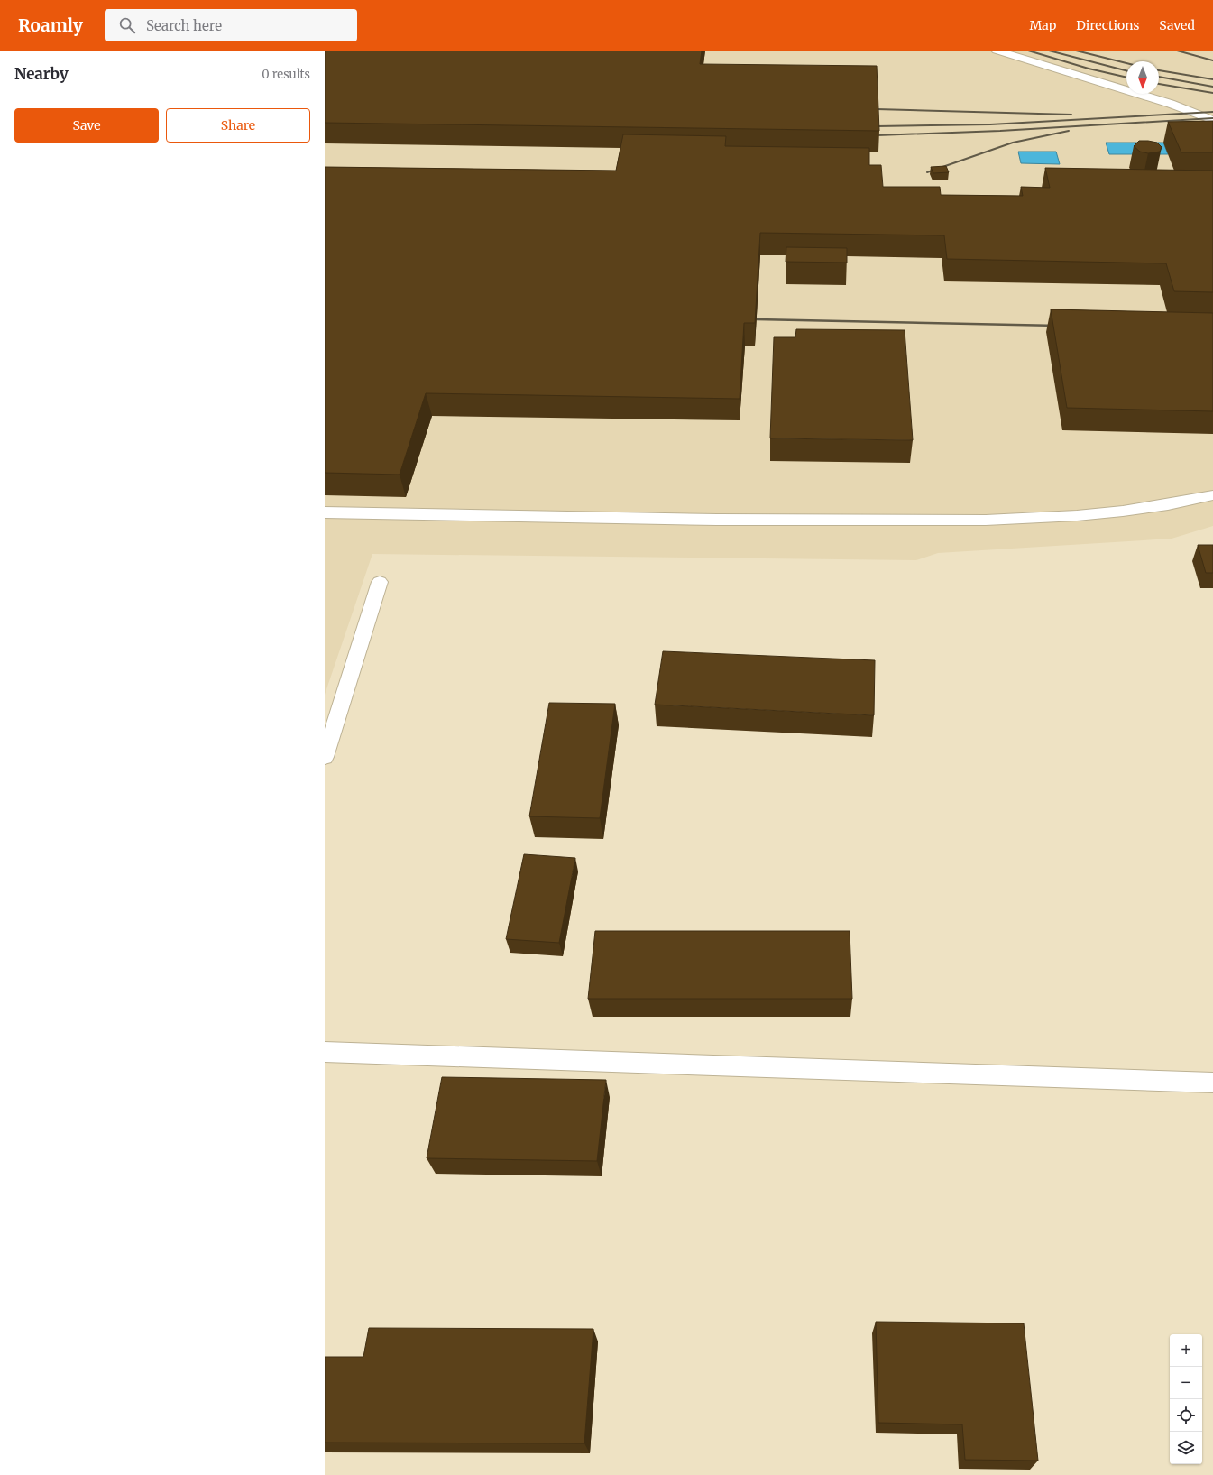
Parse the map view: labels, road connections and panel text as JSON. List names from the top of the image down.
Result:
{
  "north": "bottom",
  "page": {
    "header": "Roamly",
    "search": "Search here",
    "nav": ["Map", "Directions", "Saved"],
    "heading": ["Nearby", "0 results"],
    "buttons": ["Save", "Share"],
    "map_buttons": ["+", "−"]
  }
}
